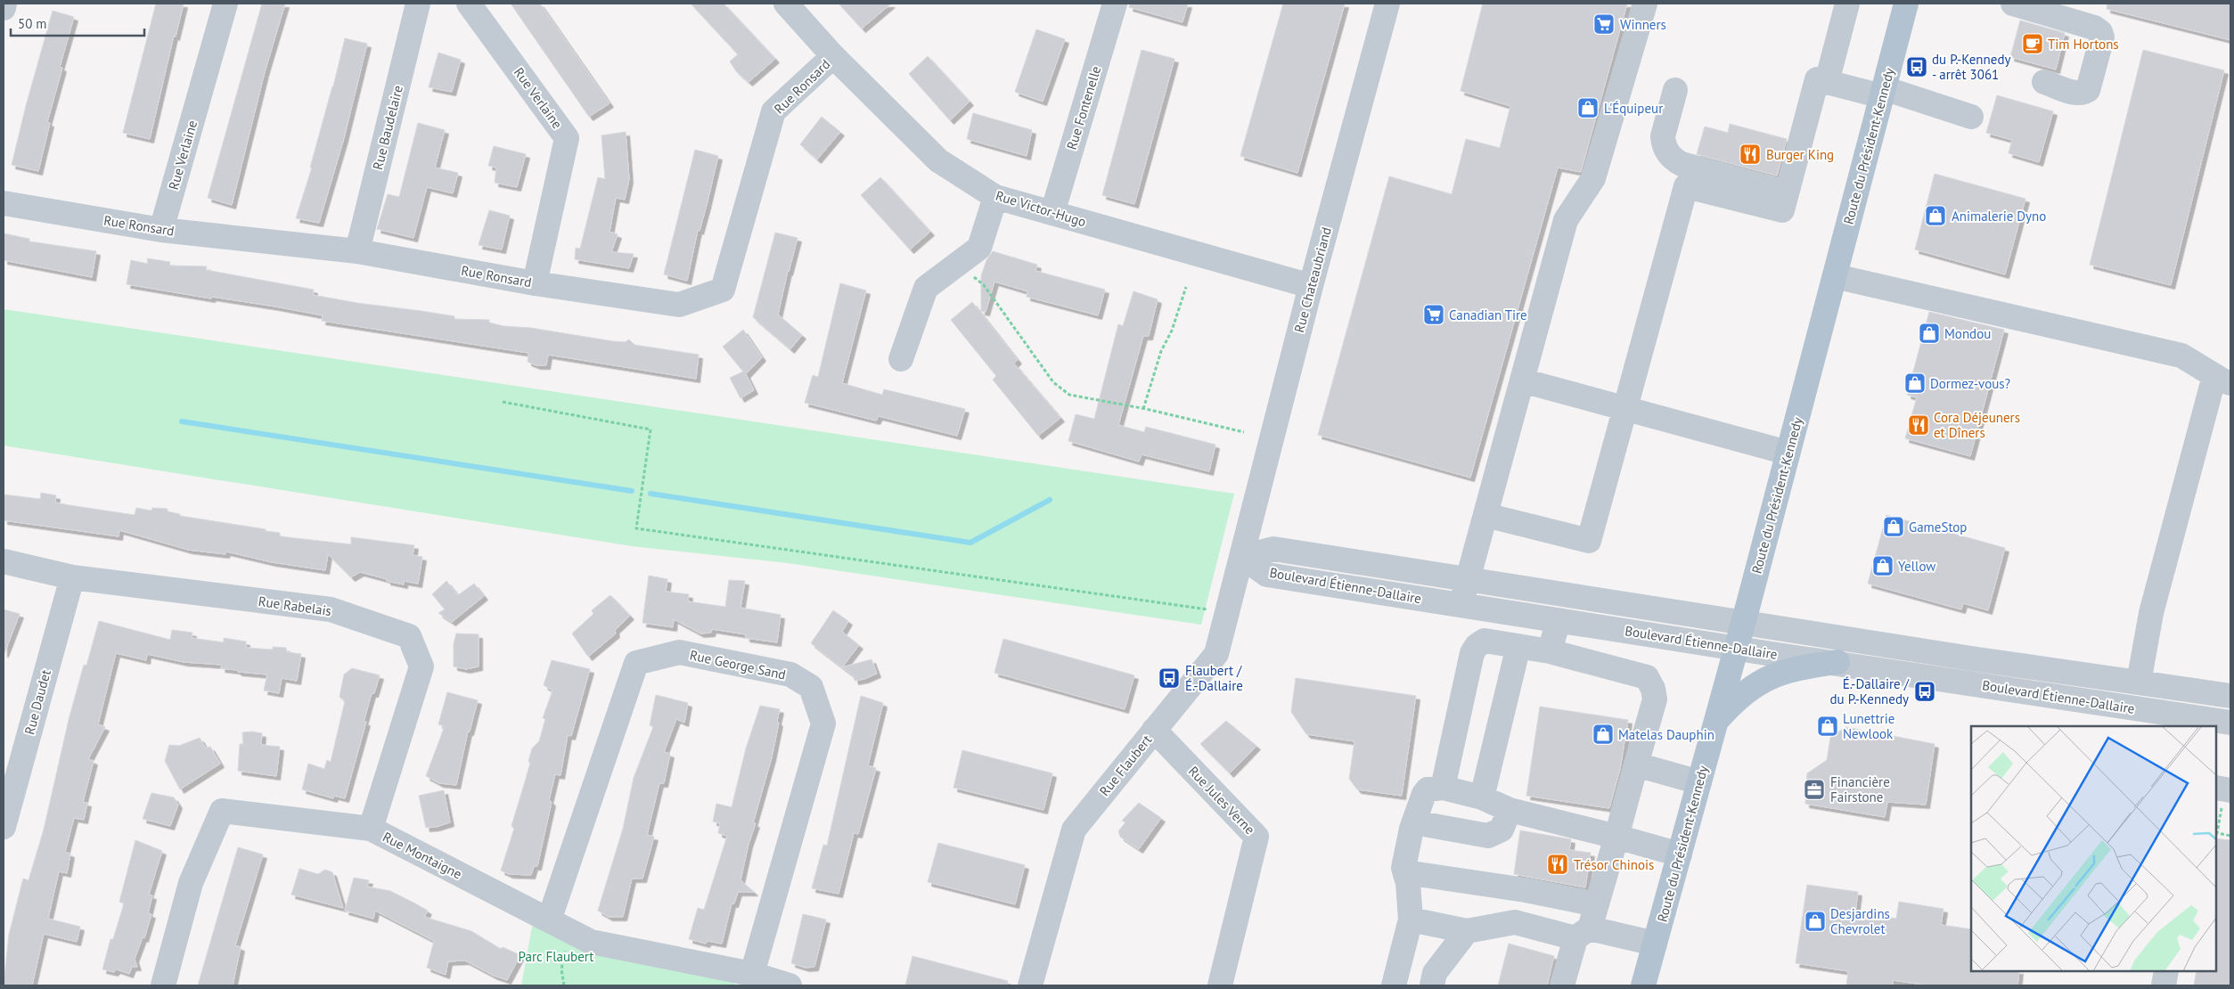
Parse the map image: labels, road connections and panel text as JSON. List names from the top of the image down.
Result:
{
  "streets": {
    "main road": ["Route du Président-Kennedy"],
    "street": [
      "Rue Ronsard",
      "Rue Verlaine",
      "Rue Fontenelle",
      "Rue Baudelaire",
      "Rue Victor-Hugo",
      "Rue Chateaubriand",
      "Boulevard Étienne-Dallaire",
      "Rue Rabelais",
      "Rue George Sand",
      "Rue Daudet",
      "Rue Flaubert",
      "Rue Jules Verne",
      "Rue Montaigne"
    ]
  },
  "crossings": [
    ["Rue Ronsard", "Rue Verlaine"],
    ["Rue Ronsard", "Rue Baudelaire"],
    ["Rue Ronsard", "Rue Victor-Hugo"],
    ["Rue Fontenelle", "Rue Victor-Hugo"],
    ["Route du Président-Kennedy", "Boulevard Étienne-Dallaire"],
    ["Rue Victor-Hugo", "Rue Chateaubriand"],
    ["Rue Chateaubriand", "Boulevard Étienne-Dallaire"],
    ["Rue Chateaubriand", "Rue Flaubert"],
    ["Boulevard Étienne-Dallaire", "Rue Flaubert"],
    ["Rue Rabelais", "Rue Daudet"],
    ["Rue Rabelais", "Rue Montaigne"],
    ["Rue George Sand", "Rue Montaigne"],
    ["Rue Flaubert", "Rue Jules Verne"]
  ],
  "parks": ["Parc Flaubert"],
  "places": {
    "supermarket": ["Winners", "Canadian Tire"],
    "cafe": ["Tim Hortons"],
    "bus stop": ["du P.-Kennedy - arrêt 3061", "Flaubert / É.-Dallaire", "É.-Dallaire / du P.-Kennedy"],
    "shop": [
      "L'Équipeur",
      "Animalerie Dyno",
      "Mondou",
      "Dormez-vous?",
      "GameStop",
      "Yellow",
      "Lunettrie Newlook",
      "Matelas Dauphin",
      "Desjardins Chevrolet"
    ],
    "restaurant": ["Burger King", "Cora Déjeuners et Dîners", "Trésor Chinois"],
    "office": ["Financière Fairstone"]
  },
  "scale_bar": "50 m"
}
